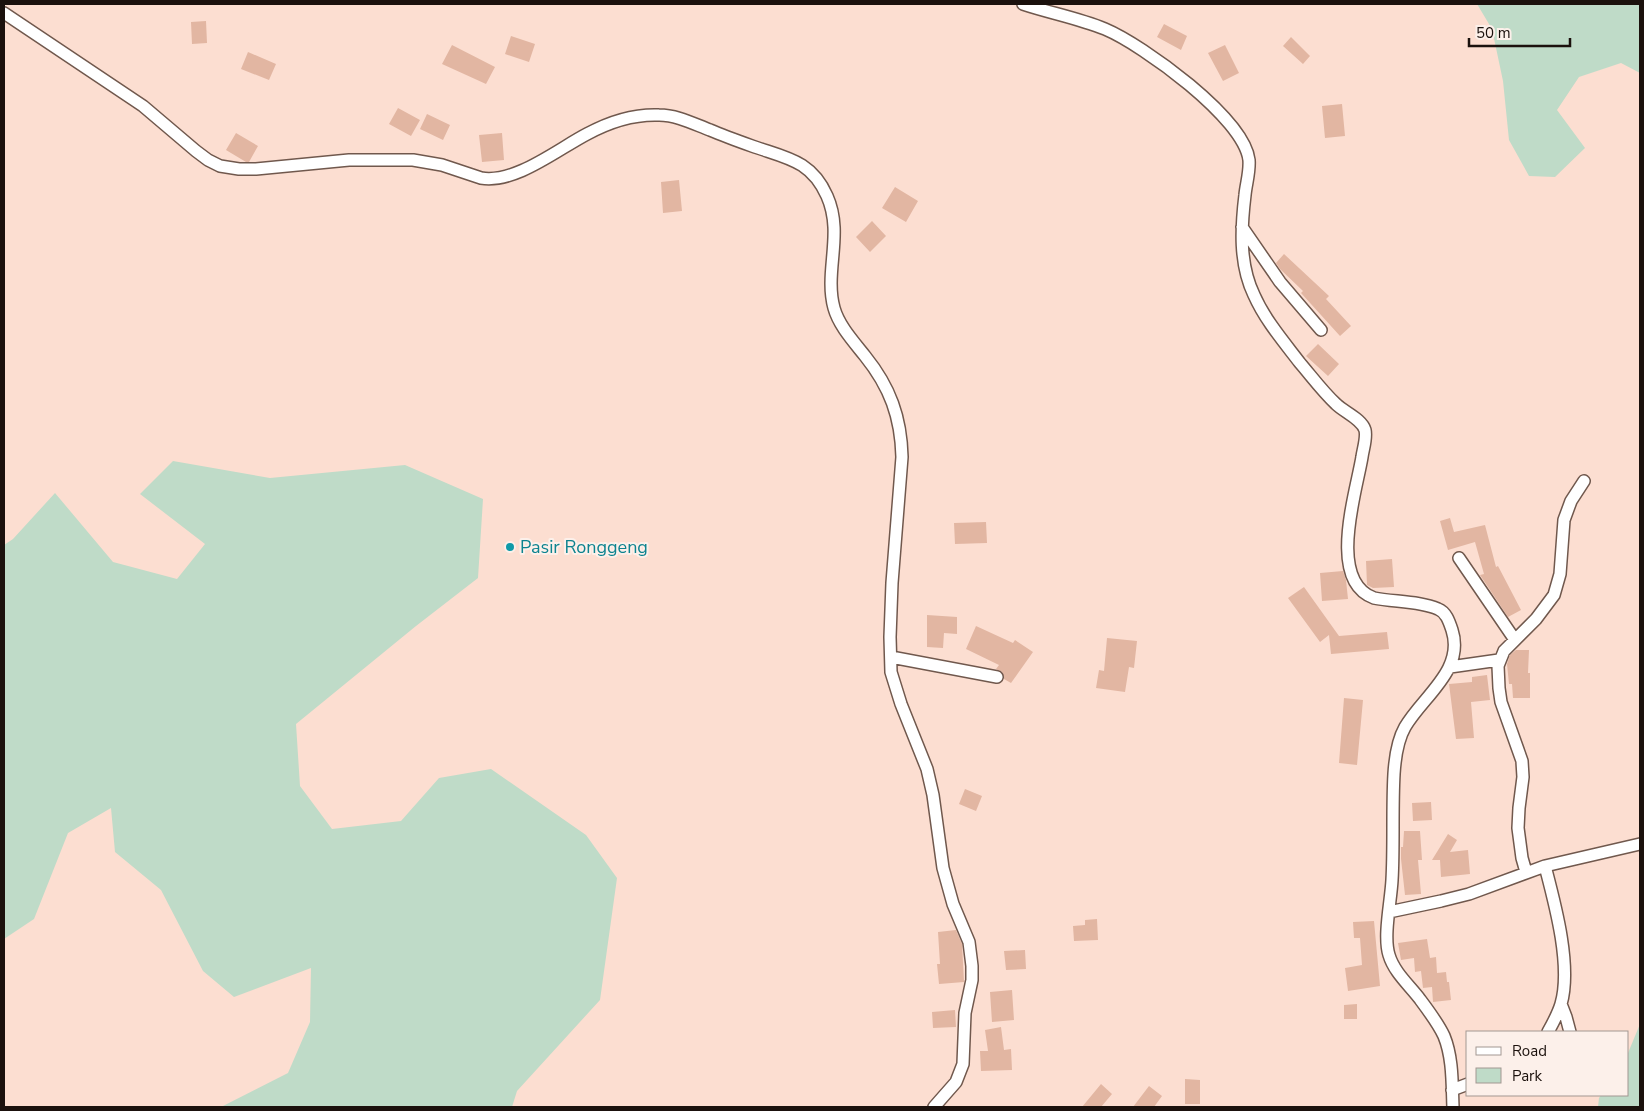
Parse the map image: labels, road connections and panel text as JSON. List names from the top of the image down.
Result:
{
  "places": ["Pasir Ronggeng"],
  "legend": ["Road", "Park"],
  "scale_bar": "50 m"
}
